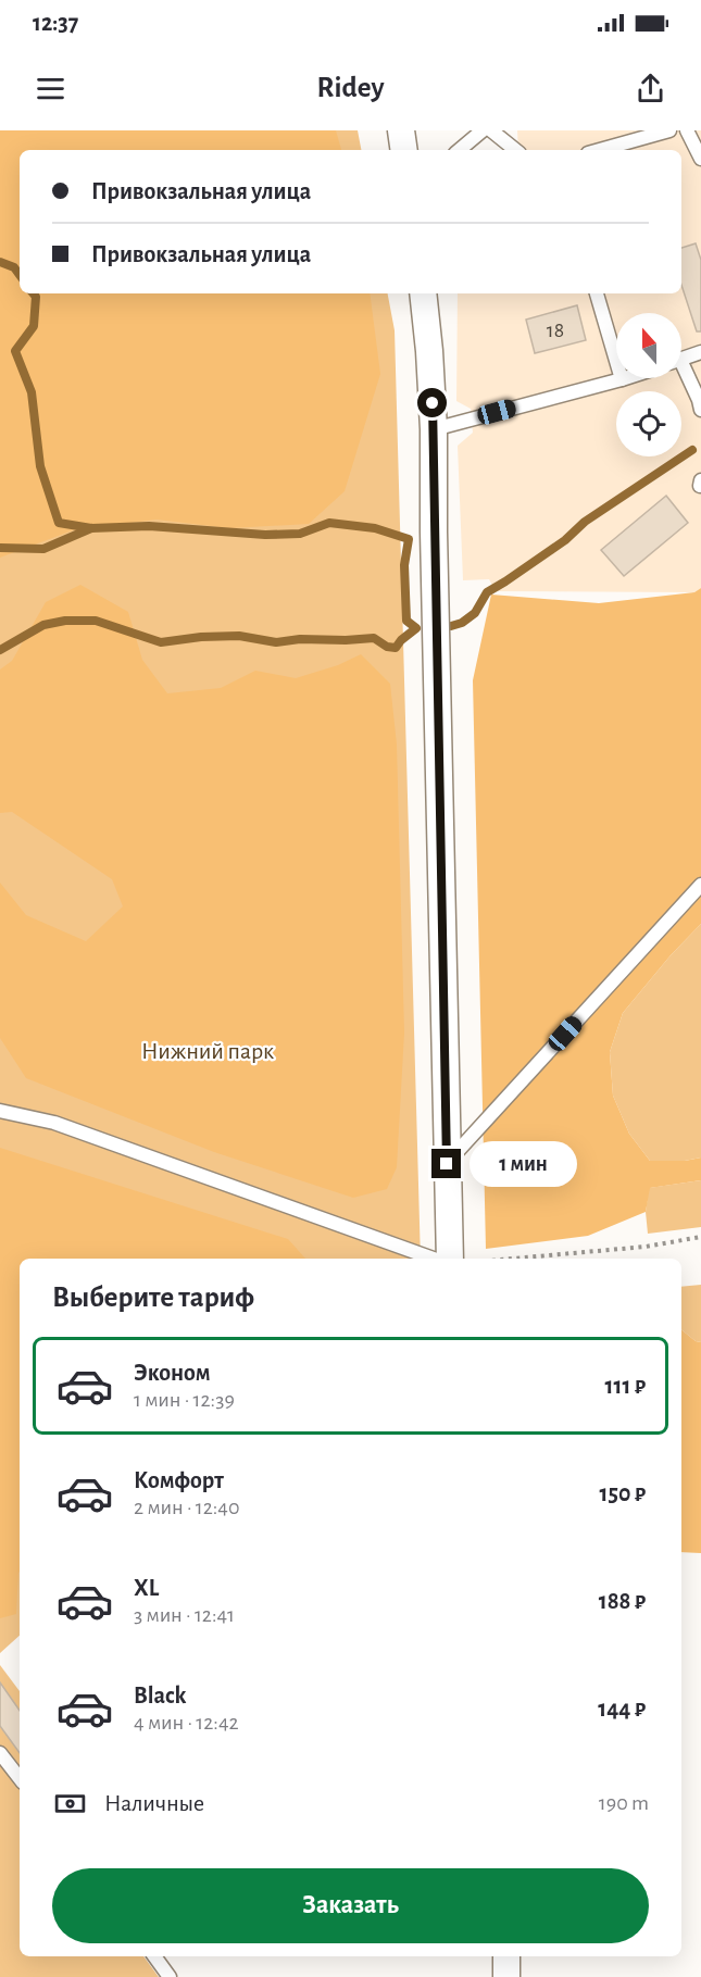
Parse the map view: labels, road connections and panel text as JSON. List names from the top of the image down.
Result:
{
  "parks": ["Нижний парк"],
  "house_numbers": ["18"],
  "north": "top",
  "page": {
    "status": "12:37",
    "header": "Ridey",
    "banner": ["Привокзальная улица", "Привокзальная улица"],
    "bubble": "1 мин",
    "heading": "Выберите тариф",
    "list": [
      {
        "name": "Эконом",
        "note": "1 мин · 12:39",
        "value": "111 ₽"
      },
      {
        "name": "Комфорт",
        "note": "2 мин · 12:40",
        "value": "150 ₽"
      },
      {
        "name": "XL",
        "note": "3 мин · 12:41",
        "value": "188 ₽"
      },
      {
        "name": "Black",
        "note": "4 мин · 12:42",
        "value": "144 ₽"
      }
    ],
    "pay": ["Наличные", "190 m"],
    "buttons": "Заказать"
  }
}
